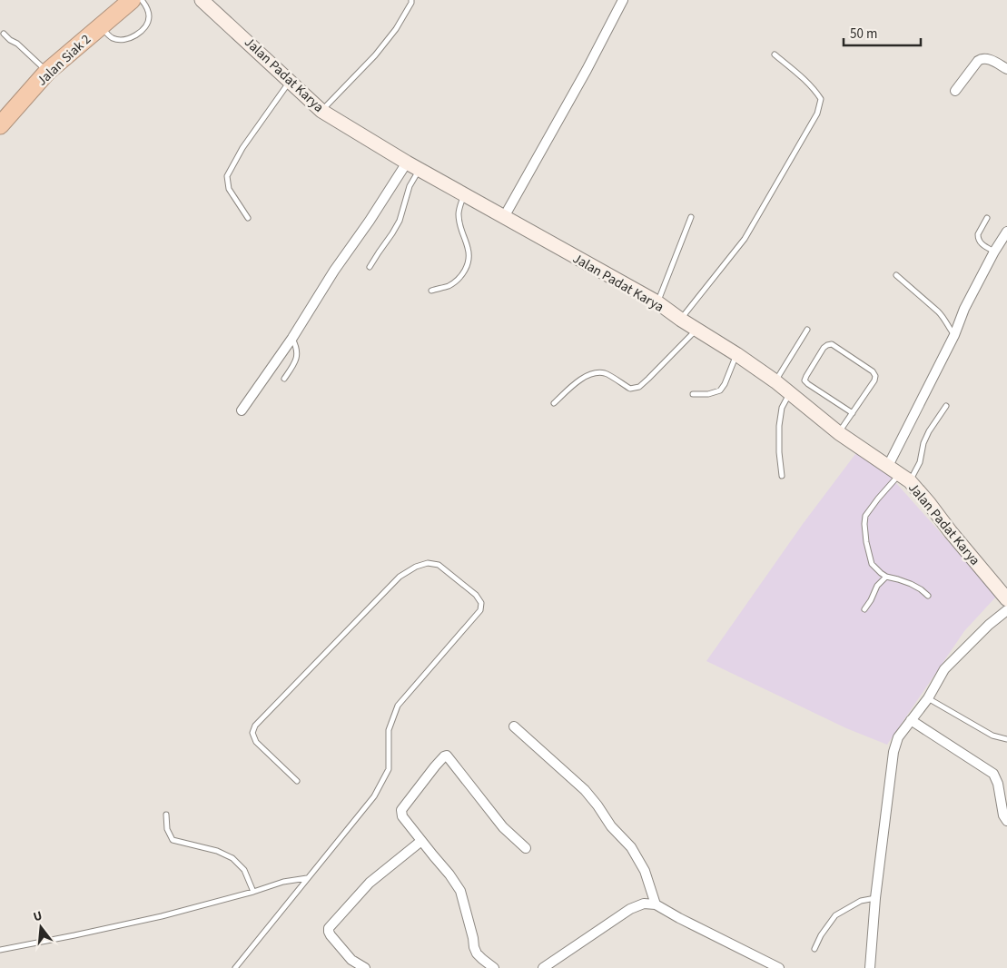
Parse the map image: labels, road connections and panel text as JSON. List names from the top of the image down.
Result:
{
  "streets": {
    "highway": ["Jalan Siak 2"],
    "street": ["Jalan Padat Karya"]
  },
  "scale_bar": "50 m",
  "north": "top"
}
